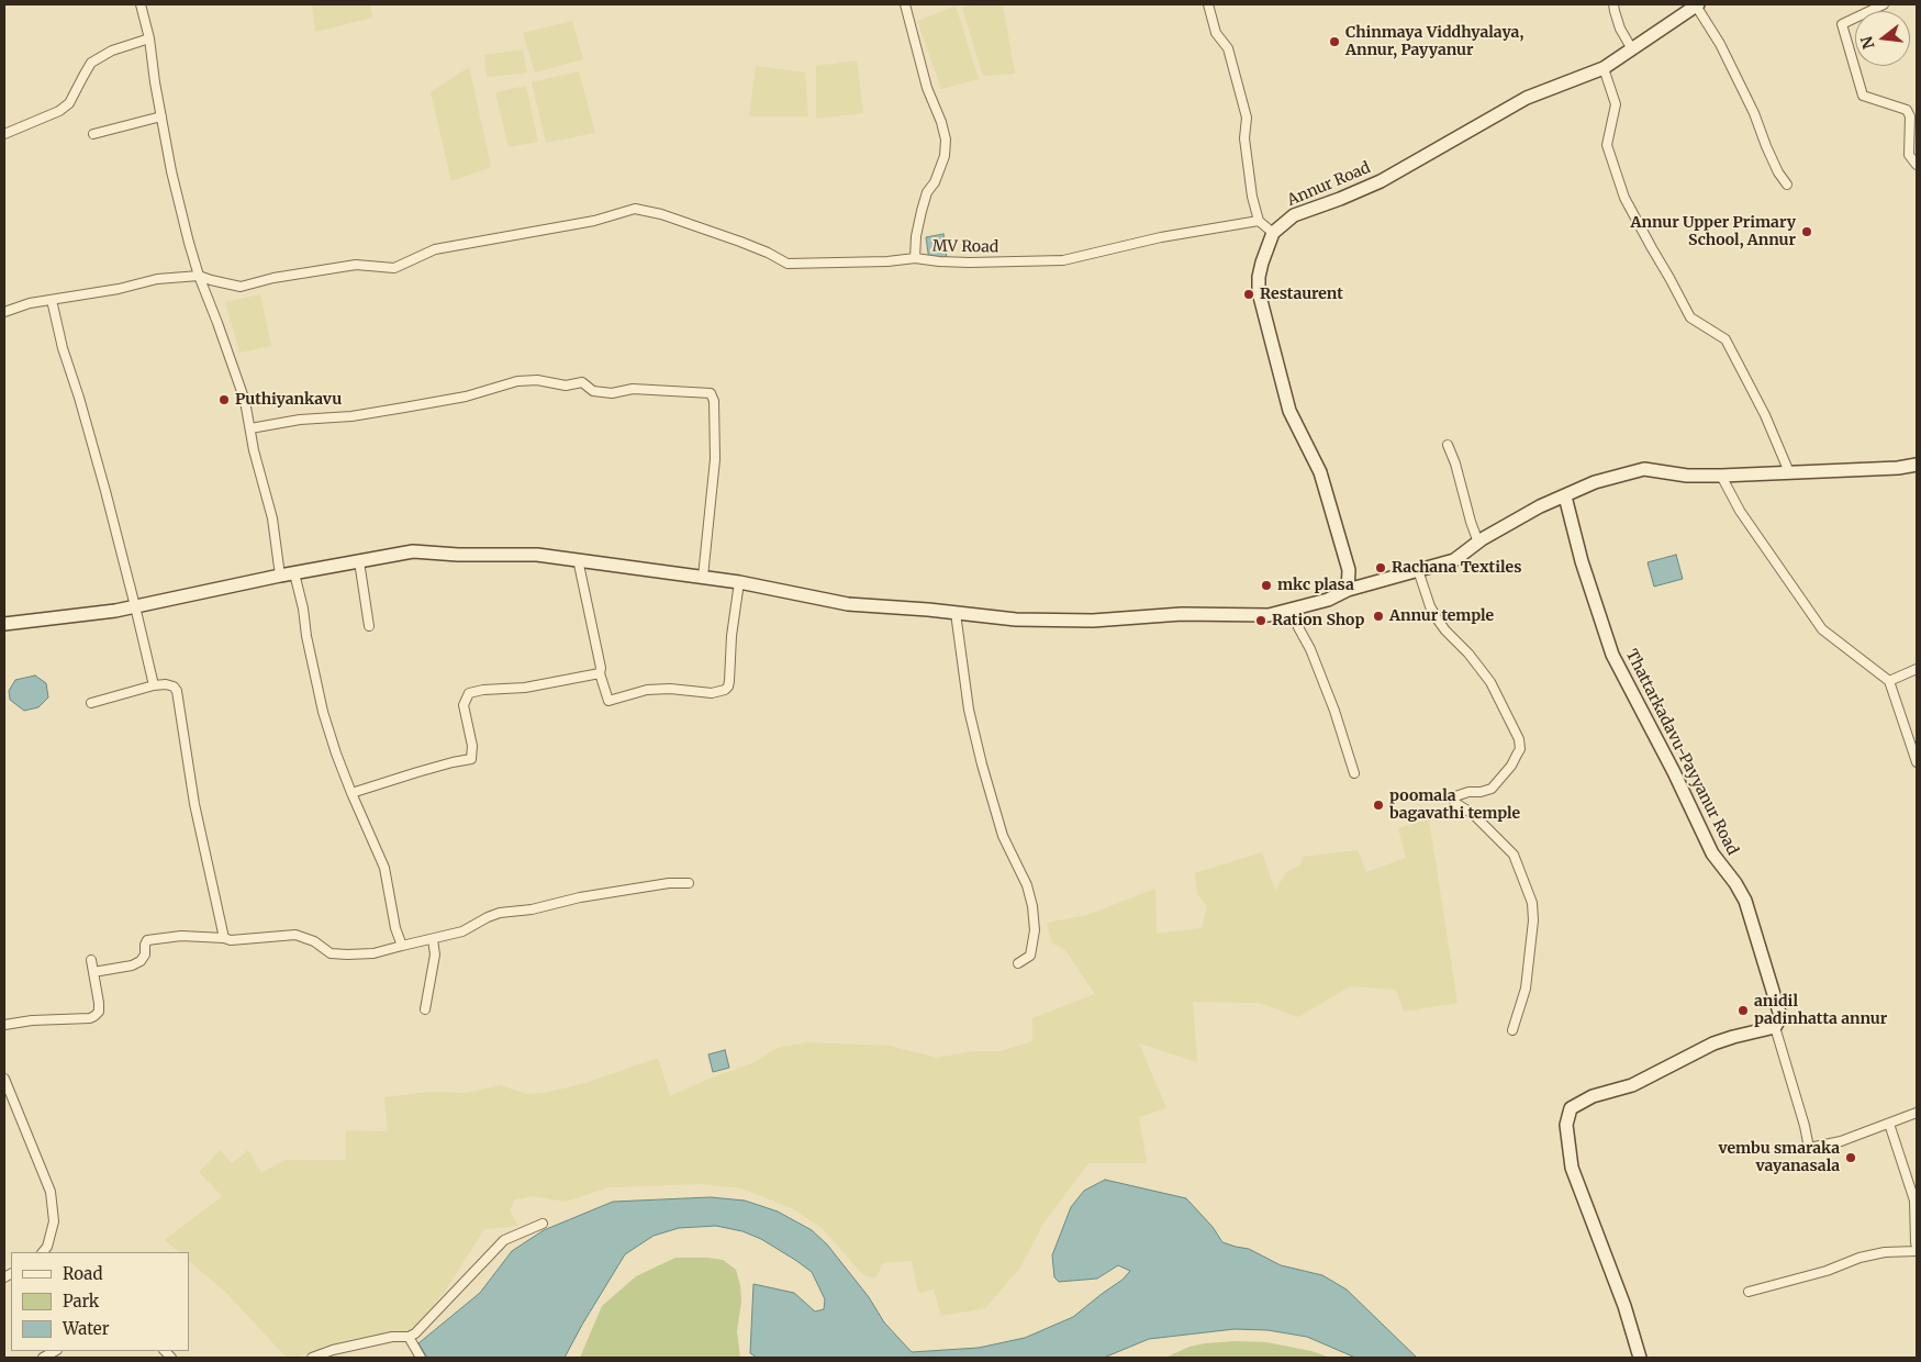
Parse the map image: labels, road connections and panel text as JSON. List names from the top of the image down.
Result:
{
  "streets": {
    "main road": ["Annur Road", "Thattarkadavu-Payyanur Road"],
    "street": ["MV Road"]
  },
  "places": [
    "Chinmaya Viddhyalaya, Annur, Payyanur",
    "Annur Upper Primary School, Annur",
    "Restaurent",
    "Puthiyankavu",
    "Rachana Textiles",
    "mkc plasa",
    "Annur temple",
    "Ration Shop",
    "poomala bagavathi temple",
    "anidil padinhatta annur",
    "vembu smaraka vayanasala"
  ],
  "legend": ["Road", "Park", "Water"],
  "north": "left"
}
